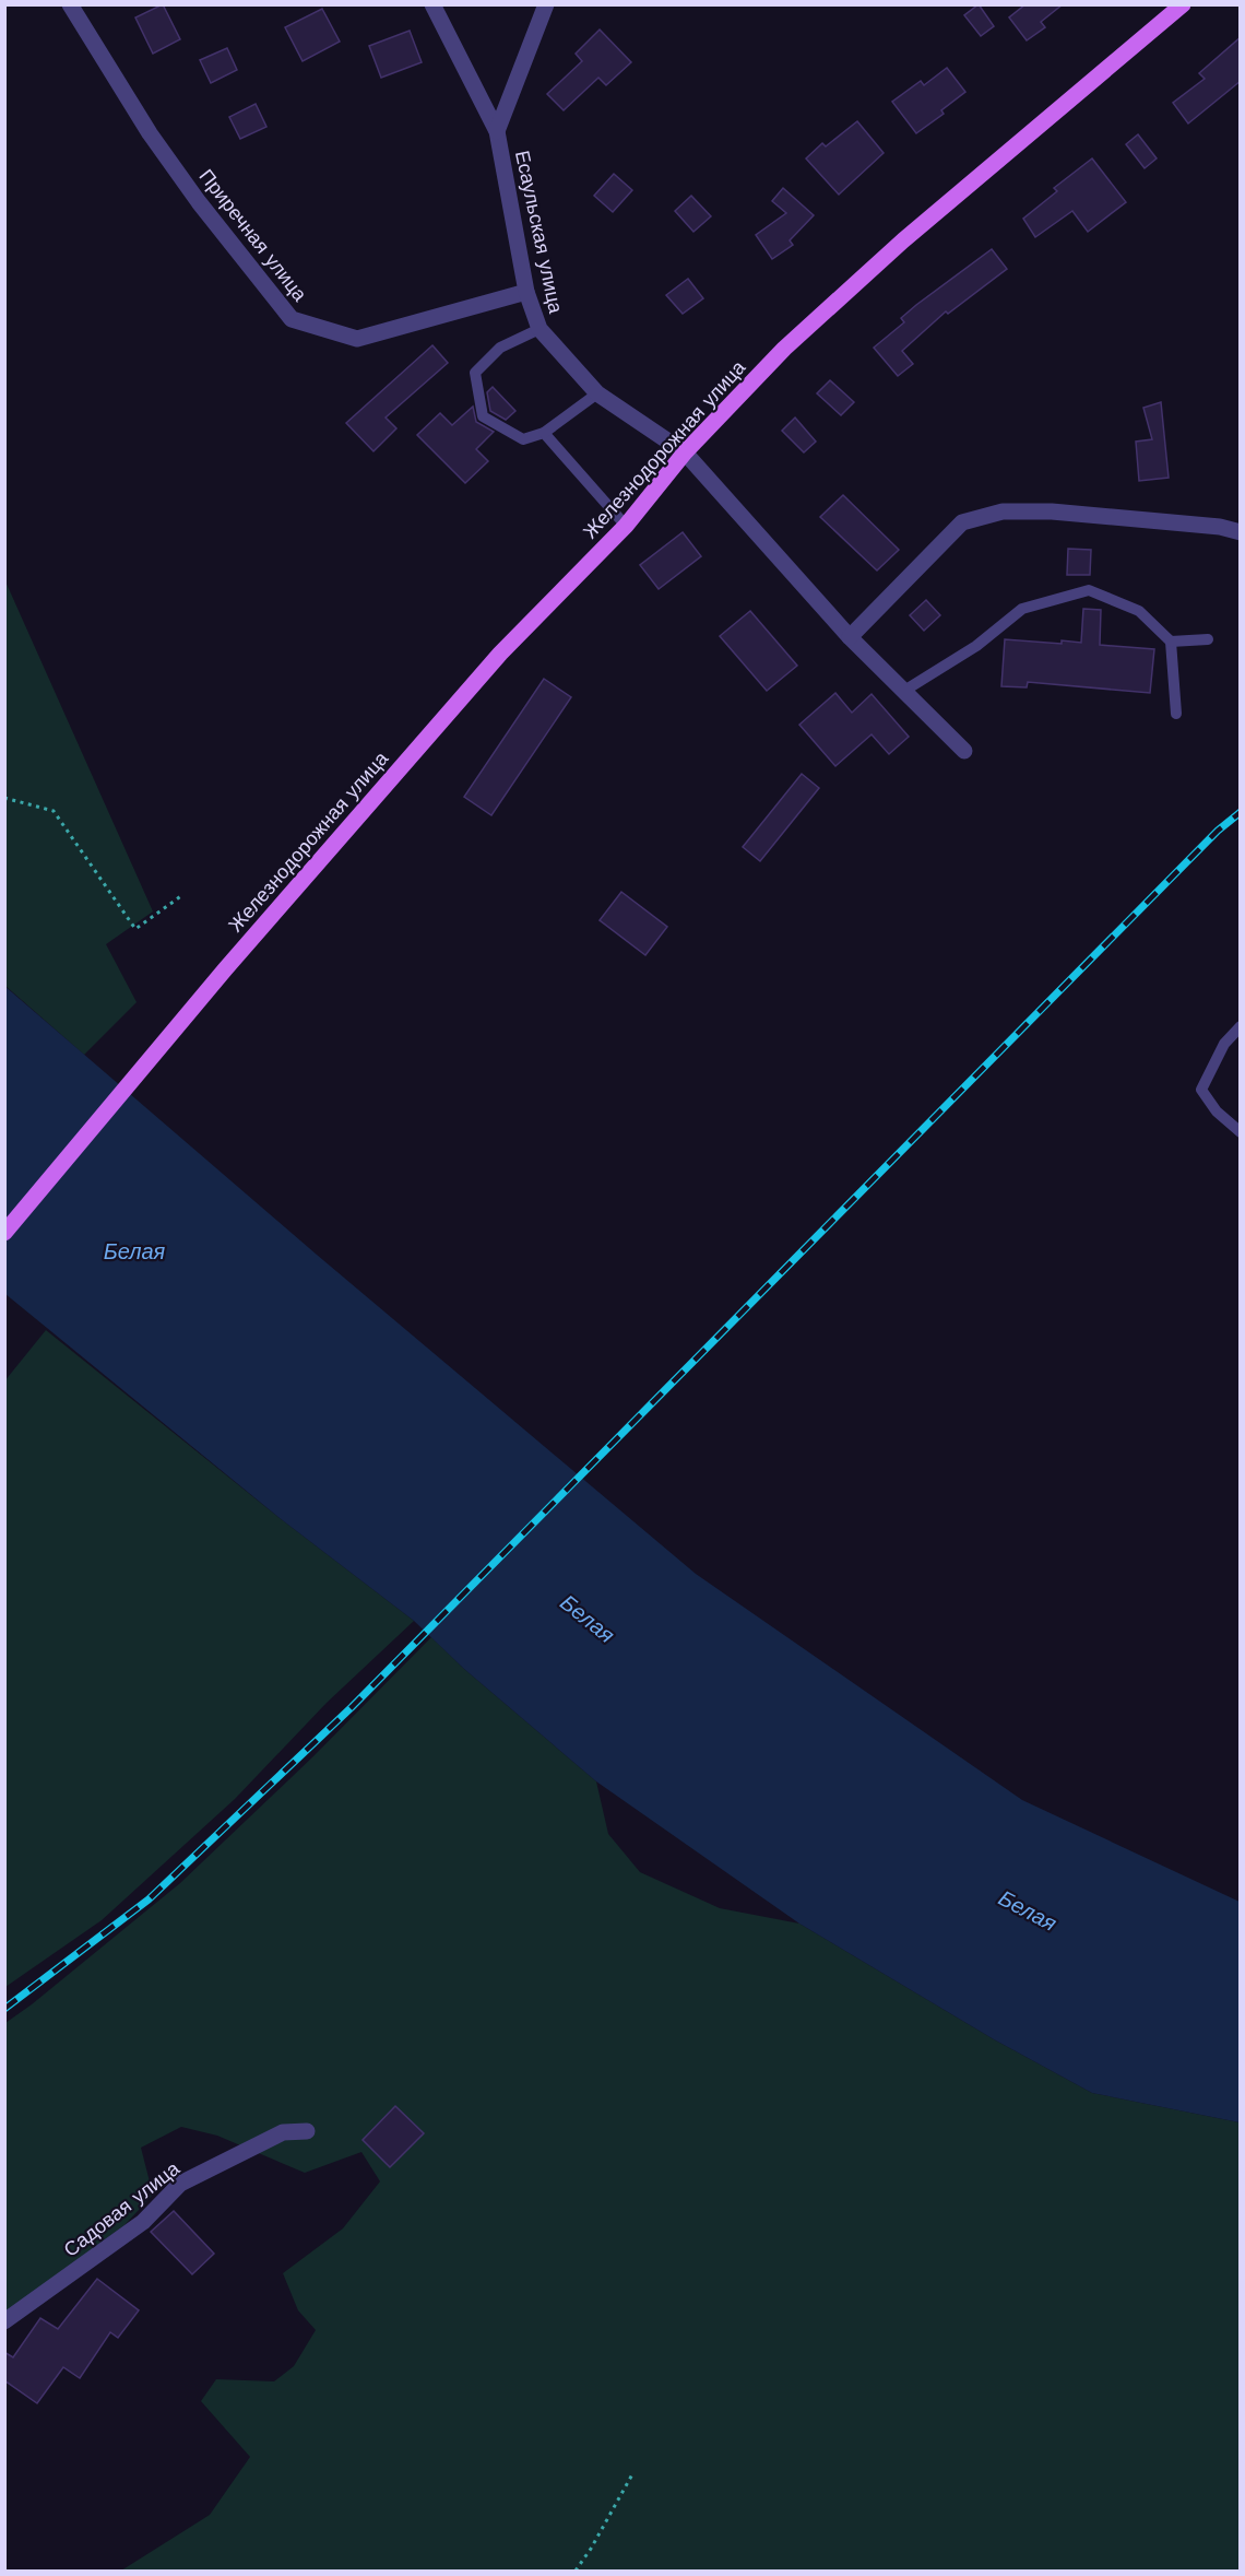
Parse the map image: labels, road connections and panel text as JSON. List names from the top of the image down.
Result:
{
  "streets": {
    "main road": ["Железнодорожная улица"],
    "street": ["Есаульская улица", "Приречная улица", "Садовая улица"]
  },
  "crossings": [
    ["Есаульская улица", "Приречная улица"],
    ["Есаульская улица", "Железнодорожная улица"]
  ],
  "water": ["Белая"]
}
